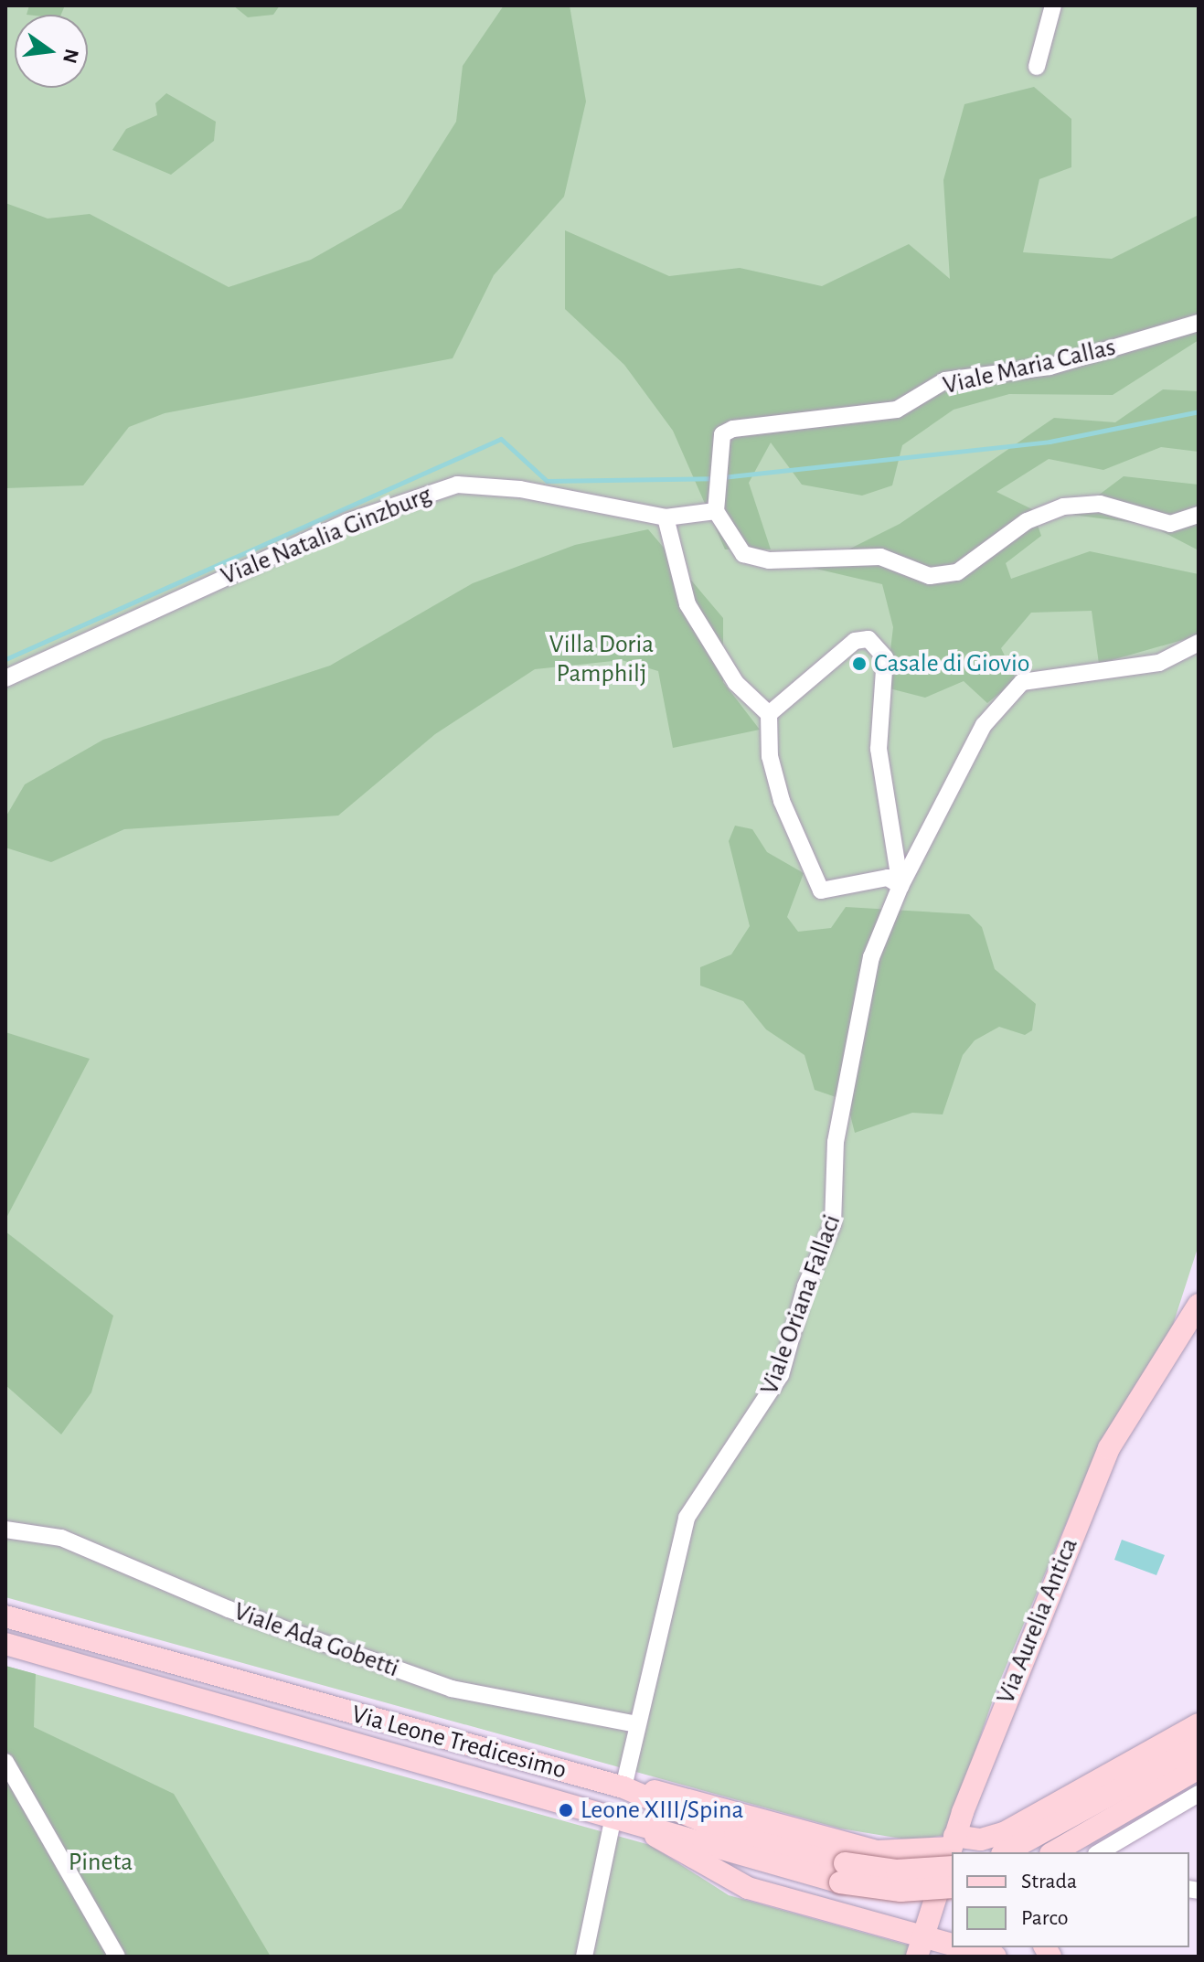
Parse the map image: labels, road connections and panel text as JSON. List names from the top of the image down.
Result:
{
  "streets": {
    "main road": ["Via Aurelia Antica", "Via Leone Tredicesimo"],
    "street": [
      "Viale Maria Callas",
      "Viale Natalia Ginzburg",
      "Viale Oriana Fallaci",
      "Viale Ada Gobetti"
    ]
  },
  "crossings": [
    ["Viale Maria Callas", "Viale Natalia Ginzburg"],
    ["Viale Oriana Fallaci", "Viale Ada Gobetti"],
    ["Viale Oriana Fallaci", "Via Leone Tredicesimo"],
    ["Via Aurelia Antica", "Via Leone Tredicesimo"]
  ],
  "parks": ["Villa Doria Pamphilj", "Pineta"],
  "places": ["Casale di Giovio", "Leone XIII/Spina"],
  "legend": ["Strada", "Parco"],
  "north": "right"
}
